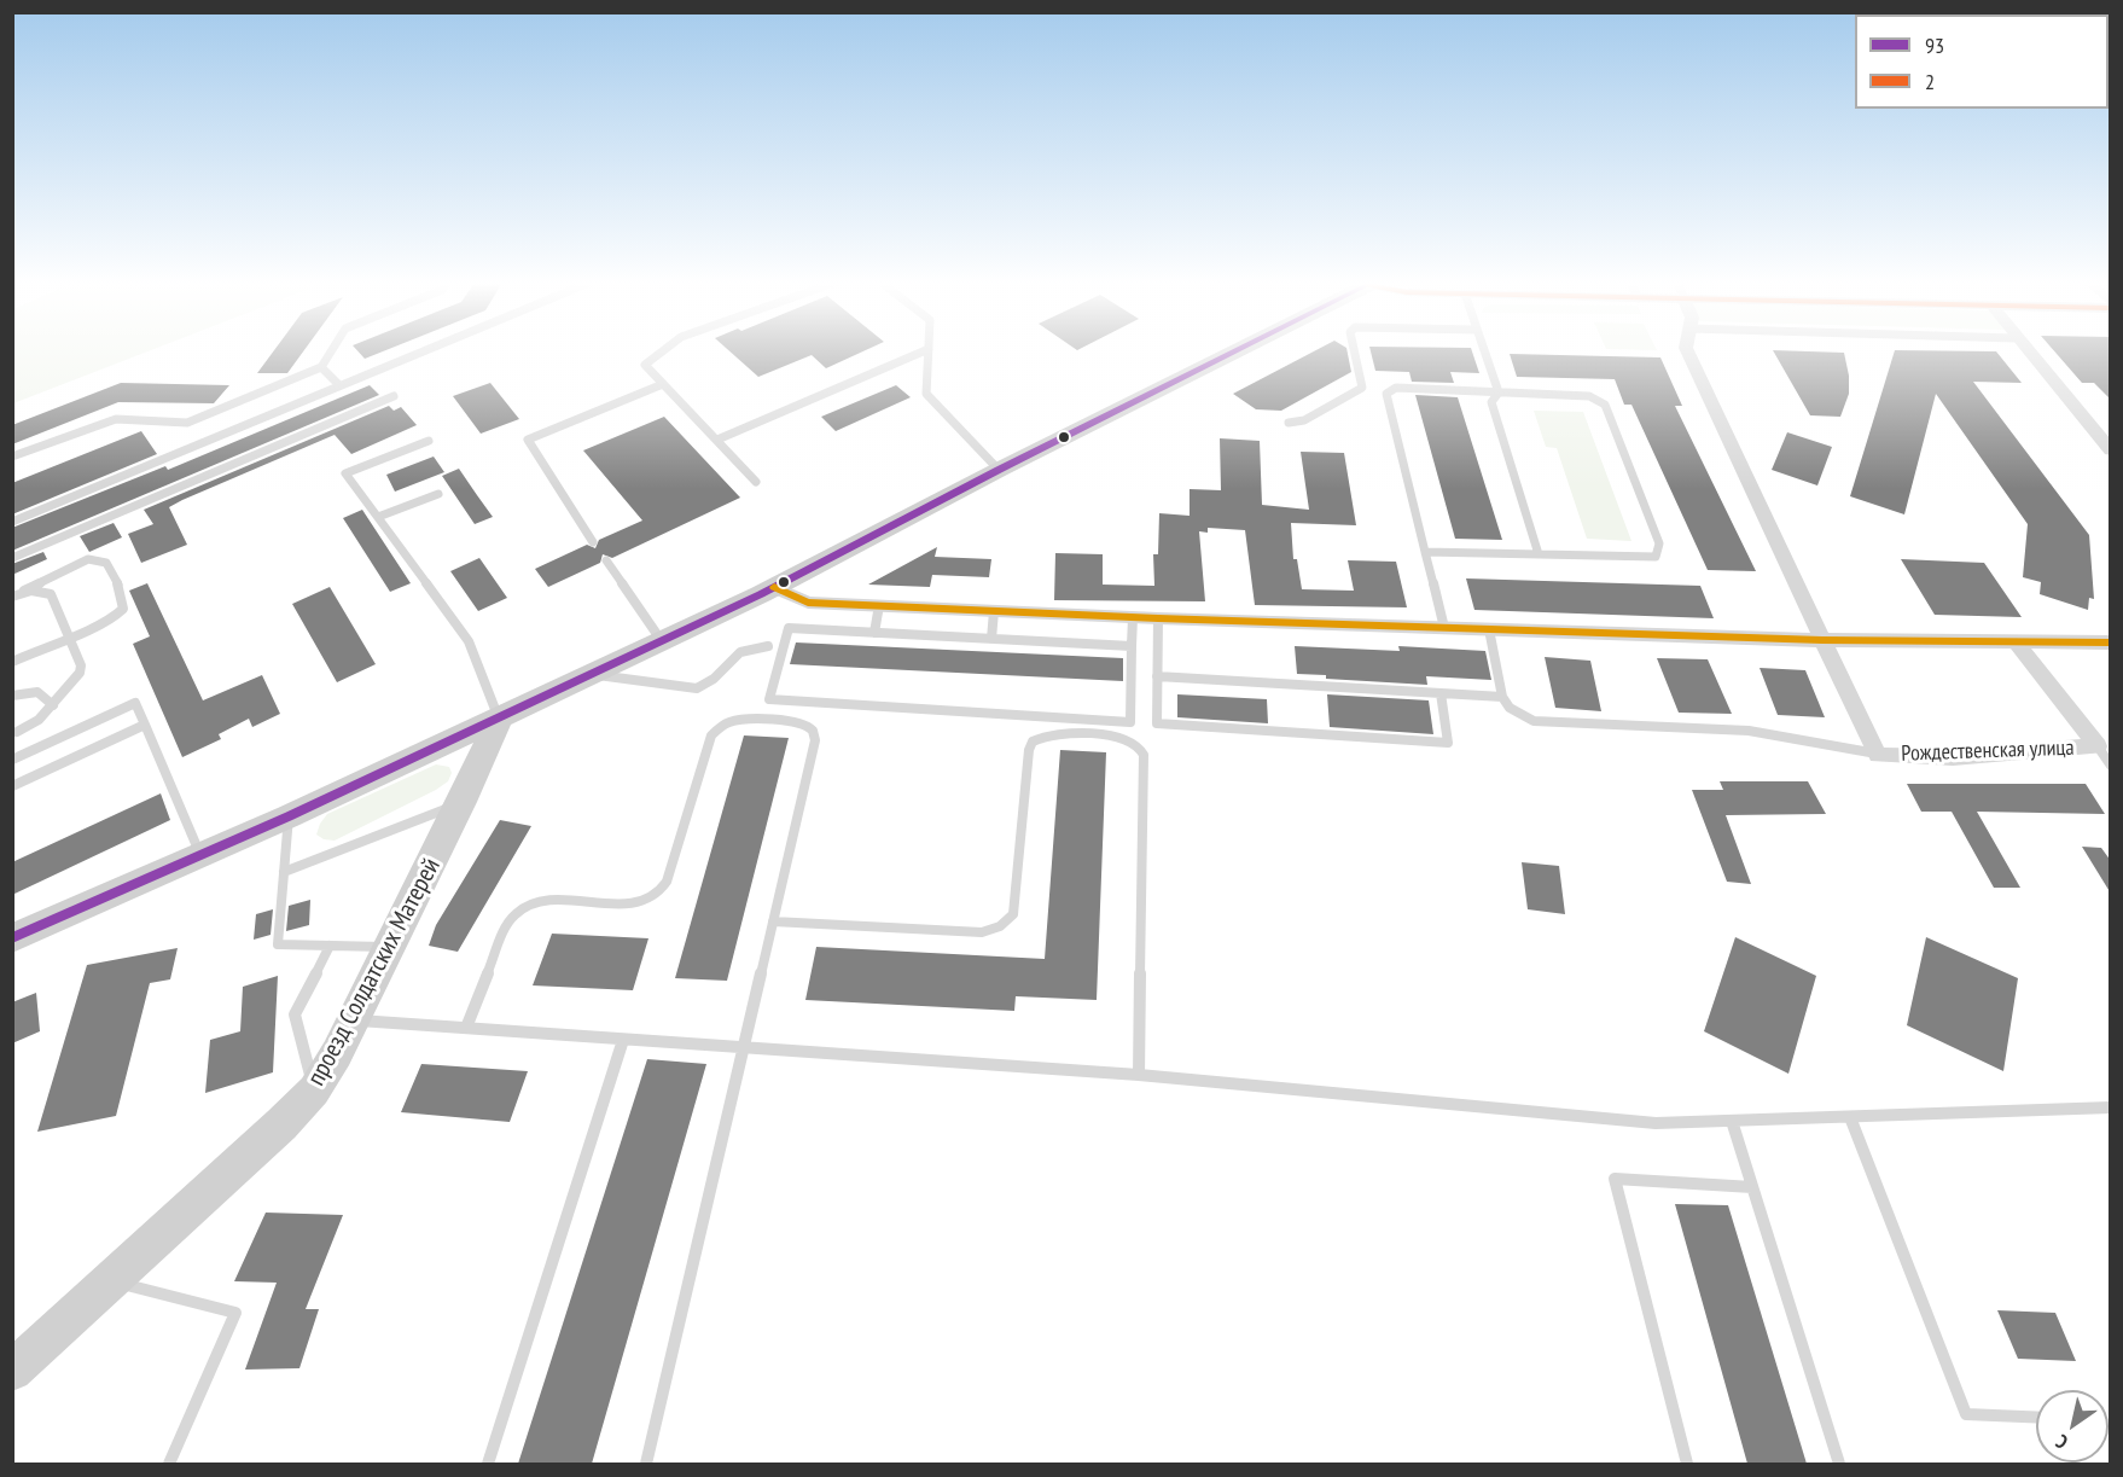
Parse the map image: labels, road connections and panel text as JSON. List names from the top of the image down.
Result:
{
  "streets": {
    "main road": ["проезд Солдатских Матерей"],
    "street": ["Рождественская улица"]
  },
  "lines": ["transit line 93"],
  "legend": ["93", "2"],
  "north": "bottom left"
}
